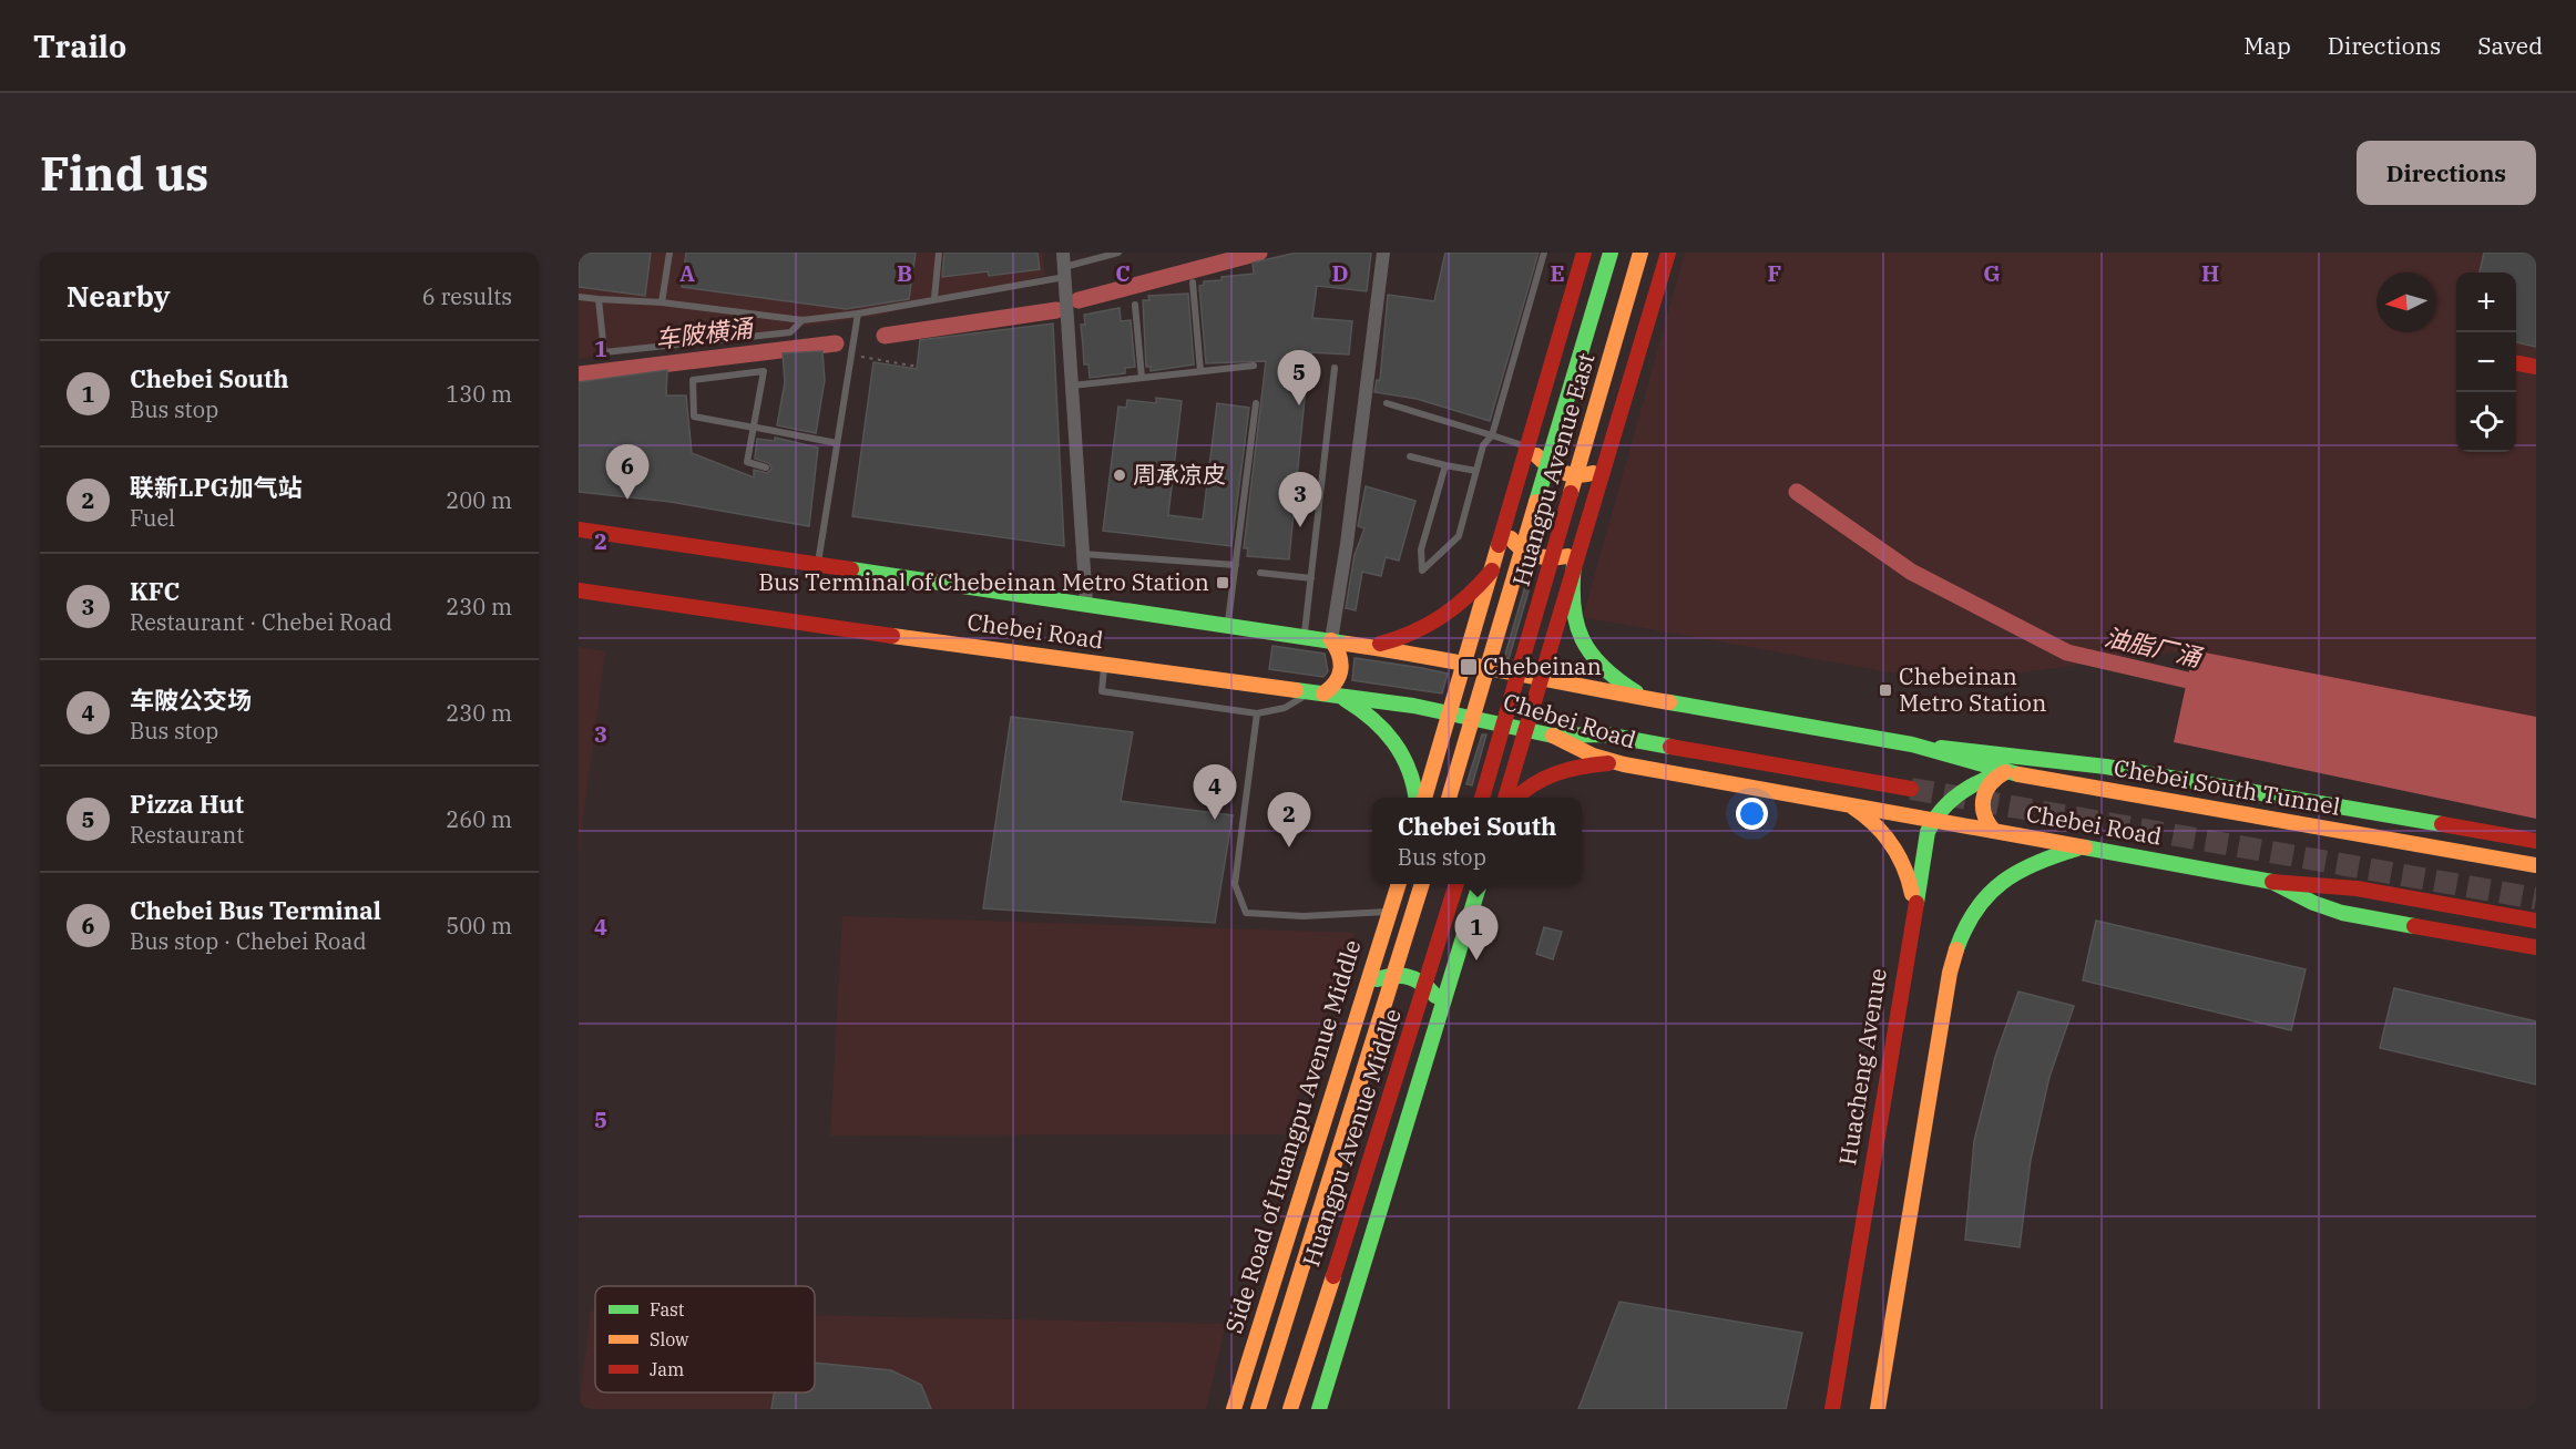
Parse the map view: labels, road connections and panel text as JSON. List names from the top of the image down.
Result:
{
  "streets": {
    "main road": [
      "Huangpu Avenue East",
      "Chebei Road",
      "Chebei South Tunnel",
      "Huacheng Avenue",
      "Side Road of Huangpu Avenue Middle",
      "Huangpu Avenue Middle"
    ]
  },
  "crossings": [
    ["Chebei Road", "Chebei South Tunnel"],
    ["Chebei Road", "Huacheng Avenue"]
  ],
  "water": ["车陂横涌", "油脂厂涌"],
  "places": {
    "other": ["周承凉皮"],
    "transit": ["Bus Terminal of Chebeinan Metro Station", "Chebeinan", "Chebeinan Metro Station"]
  },
  "legend": ["Fast", "Slow", "Jam"],
  "north": "left",
  "page": {
    "header": "Trailo",
    "nav": ["Map", "Directions", "Saved"],
    "buttons": "Directions",
    "title": "Find us",
    "heading": ["Nearby", "6 results"],
    "map_buttons": ["+", "−"],
    "list": [
      {
        "mark": "1",
        "name": "Chebei South",
        "note": "Bus stop",
        "value": "130 m"
      },
      {
        "mark": "2",
        "name": "联新LPG加气站",
        "note": "Fuel",
        "value": "200 m"
      },
      {
        "mark": "3",
        "name": "KFC",
        "note": "Restaurant · Chebei Road",
        "value": "230 m"
      },
      {
        "mark": "4",
        "name": "车陂公交场",
        "note": "Bus stop",
        "value": "230 m"
      },
      {
        "mark": "5",
        "name": "Pizza Hut",
        "note": "Restaurant",
        "value": "260 m"
      },
      {
        "mark": "6",
        "name": "Chebei Bus Terminal",
        "note": "Bus stop · Chebei Road",
        "value": "500 m"
      }
    ],
    "pins": [
      "5",
      "6",
      "3",
      "4",
      "2",
      "1"
    ],
    "popup": ["Chebei South", "Bus stop"]
  },
  "grid": {
    "columns": [
      "A",
      "B",
      "C",
      "D",
      "E",
      "F",
      "G",
      "H"
    ],
    "rows": [
      "1",
      "2",
      "3",
      "4",
      "5"
    ]
  }
}
